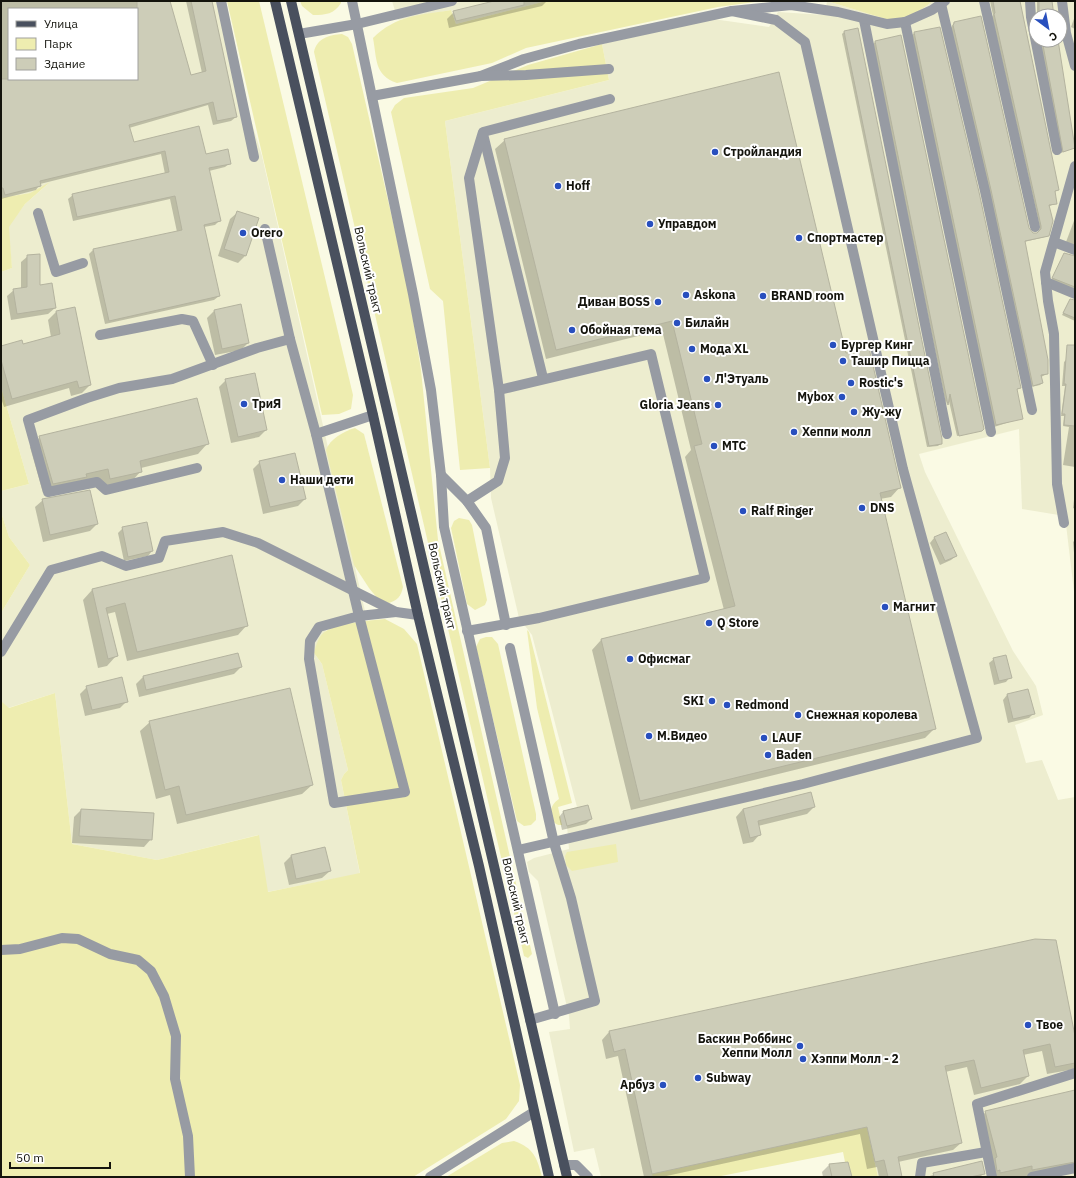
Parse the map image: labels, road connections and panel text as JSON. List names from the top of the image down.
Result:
{
  "streets": {
    "main road": ["Вольский тракт"]
  },
  "places": [
    "Стройландия",
    "Hoff",
    "Управдом",
    "Orero",
    "Спортмастер",
    "Askona",
    "BRAND room",
    "Диван BOSS",
    "Билайн",
    "Обойная тема",
    "Бургер Кинг",
    "Мода XL",
    "Ташир Пицца",
    "Л'Этуаль",
    "Rostic's",
    "Mybox",
    "ТриЯ",
    "Gloria Jeans",
    "Жу-жу",
    "Хеппи молл",
    "МТС",
    "Наши дети",
    "DNS",
    "Ralf Ringer",
    "Магнит",
    "Q Store",
    "Офисмаг",
    "SKI",
    "Redmond",
    "Снежная королева",
    "М.Видео",
    "LAUF",
    "Baden",
    "Твое",
    "Баскин Роббинс Хеппи Молл",
    "Хэппи Молл - 2",
    "Subway",
    "Арбуз"
  ],
  "legend": ["Улица", "Парк", "Здание"],
  "scale_bar": "50 m",
  "north": "bottom right"
}
